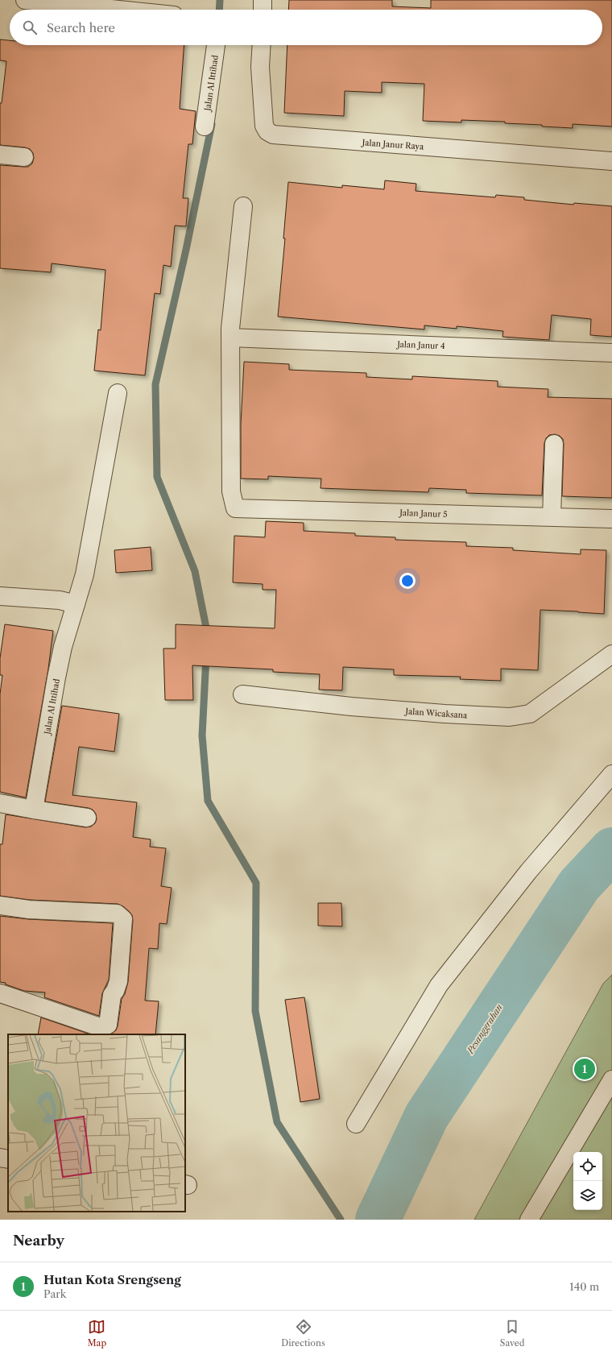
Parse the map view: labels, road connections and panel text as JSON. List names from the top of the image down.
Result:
{
  "streets": {
    "street": [
      "Jalan Al Ittihad",
      "Jalan Janur Raya",
      "Jalan Janur 4",
      "Jalan Janur 5",
      "Jalan Wicaksana"
    ]
  },
  "crossings": [
    ["Jalan Janur 4", "Jalan Janur 5"]
  ],
  "water": ["Pesanggrahan"],
  "page": {
    "search": "Search here",
    "pins": "1",
    "heading": "Nearby",
    "list": [
      {
        "mark": "1",
        "name": "Hutan Kota Srengseng",
        "note": "Park",
        "value": "140 m"
      }
    ],
    "nav": ["Map", "Directions", "Saved"]
  }
}
